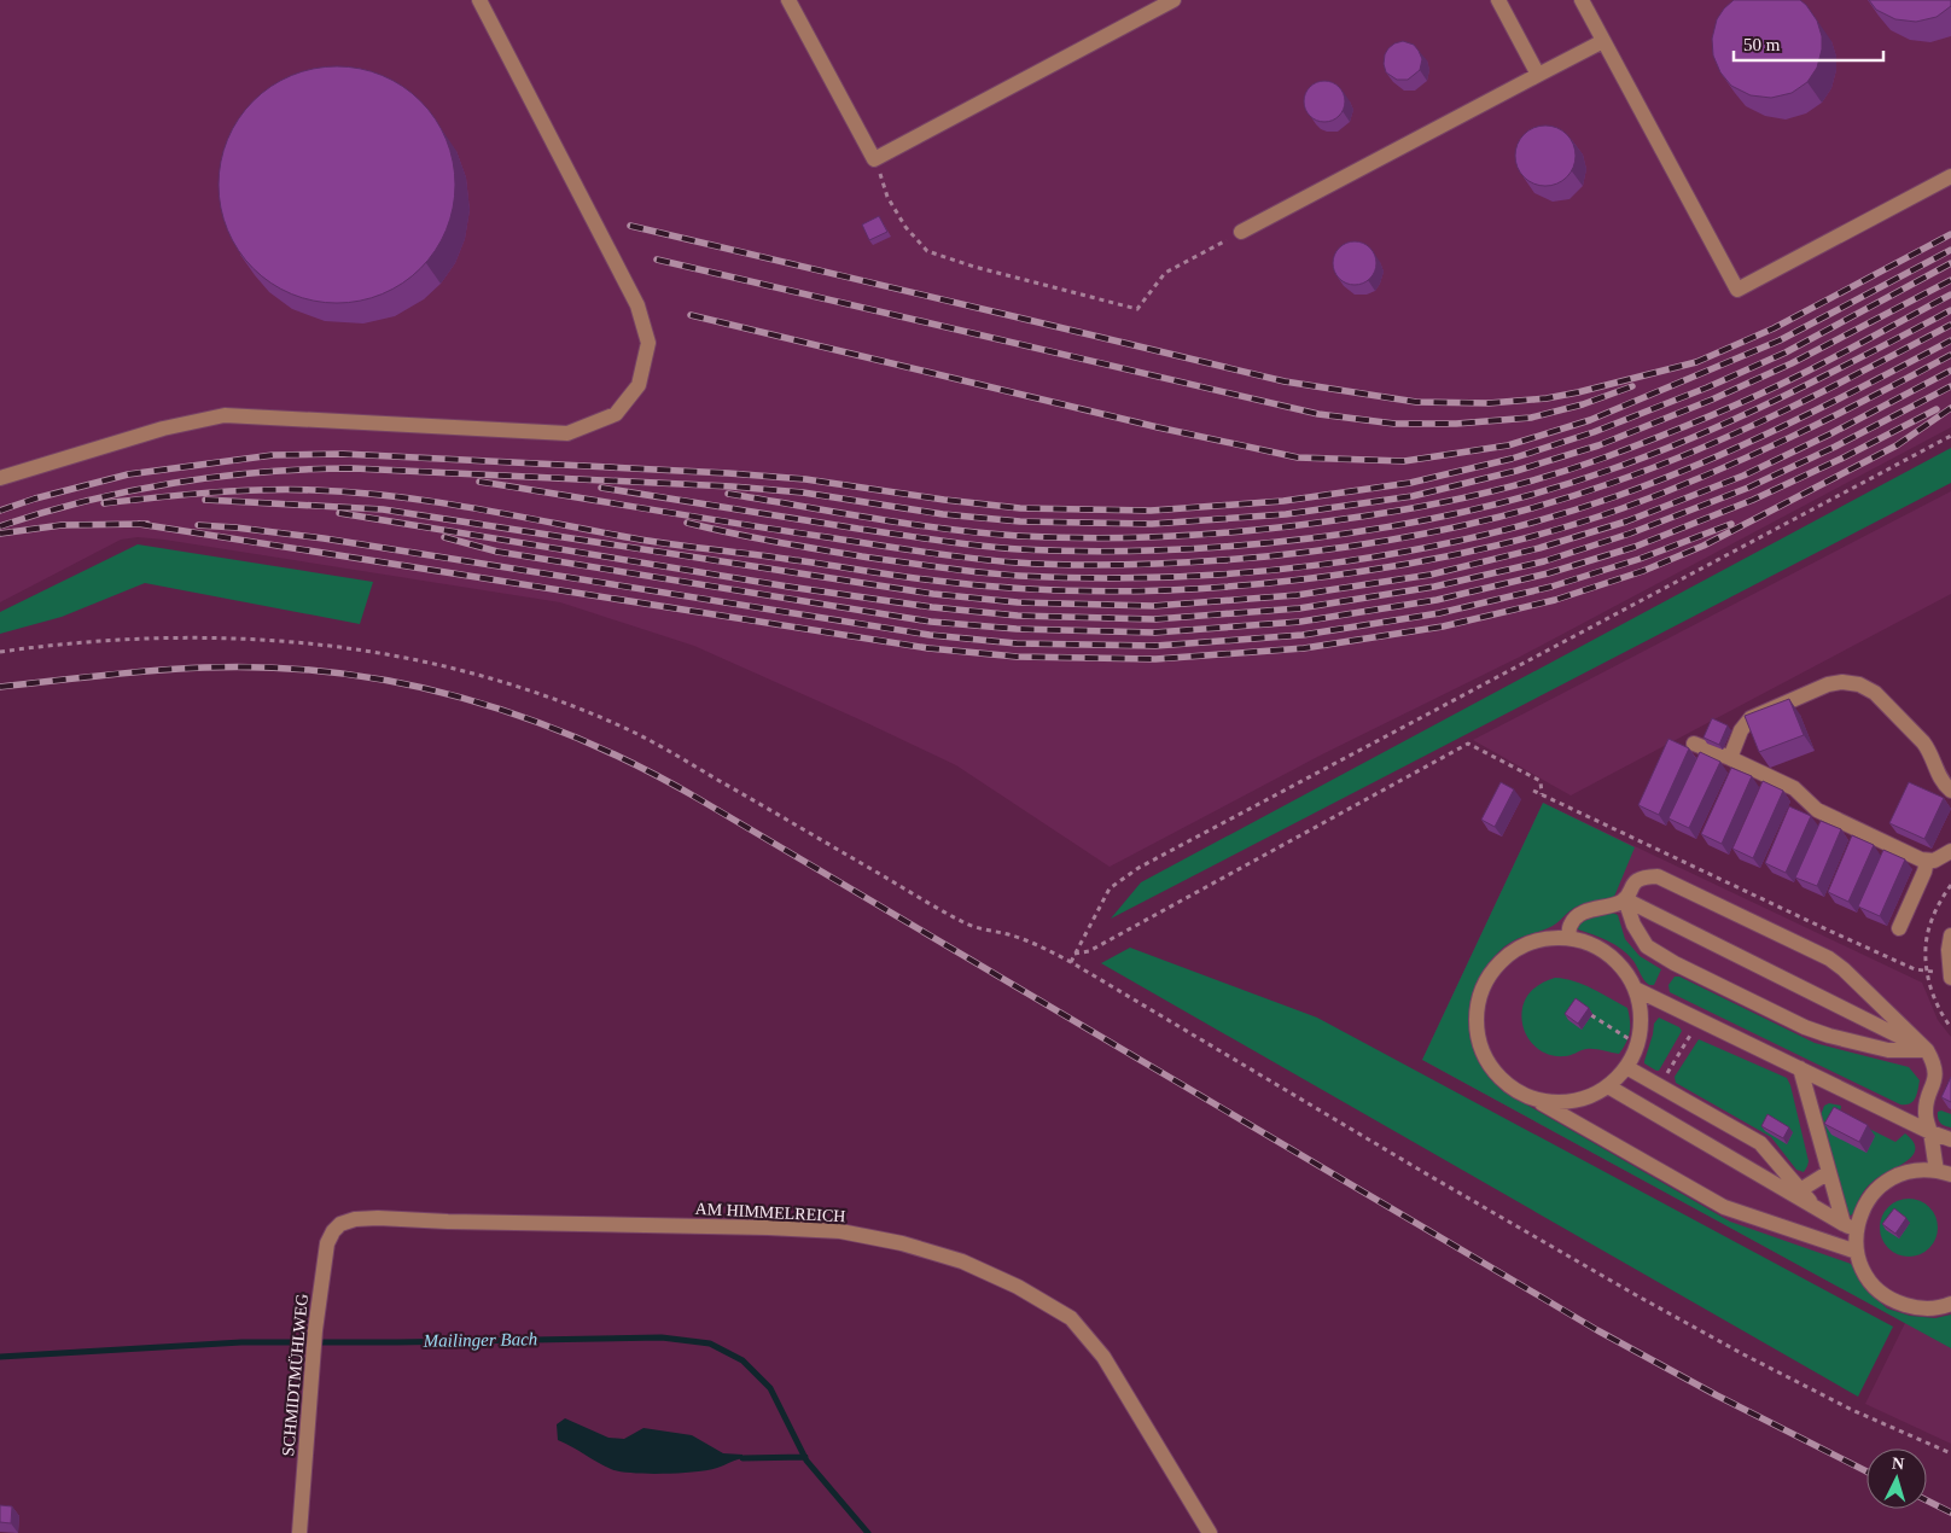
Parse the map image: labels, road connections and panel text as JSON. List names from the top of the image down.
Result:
{
  "streets": {
    "street": ["AM HIMMELREICH", "SCHMIDTMÜHLWEG"]
  },
  "crossings": [
    ["AM HIMMELREICH", "SCHMIDTMÜHLWEG"]
  ],
  "water": ["Mailinger Bach"],
  "scale_bar": "50 m",
  "north": "top"
}
